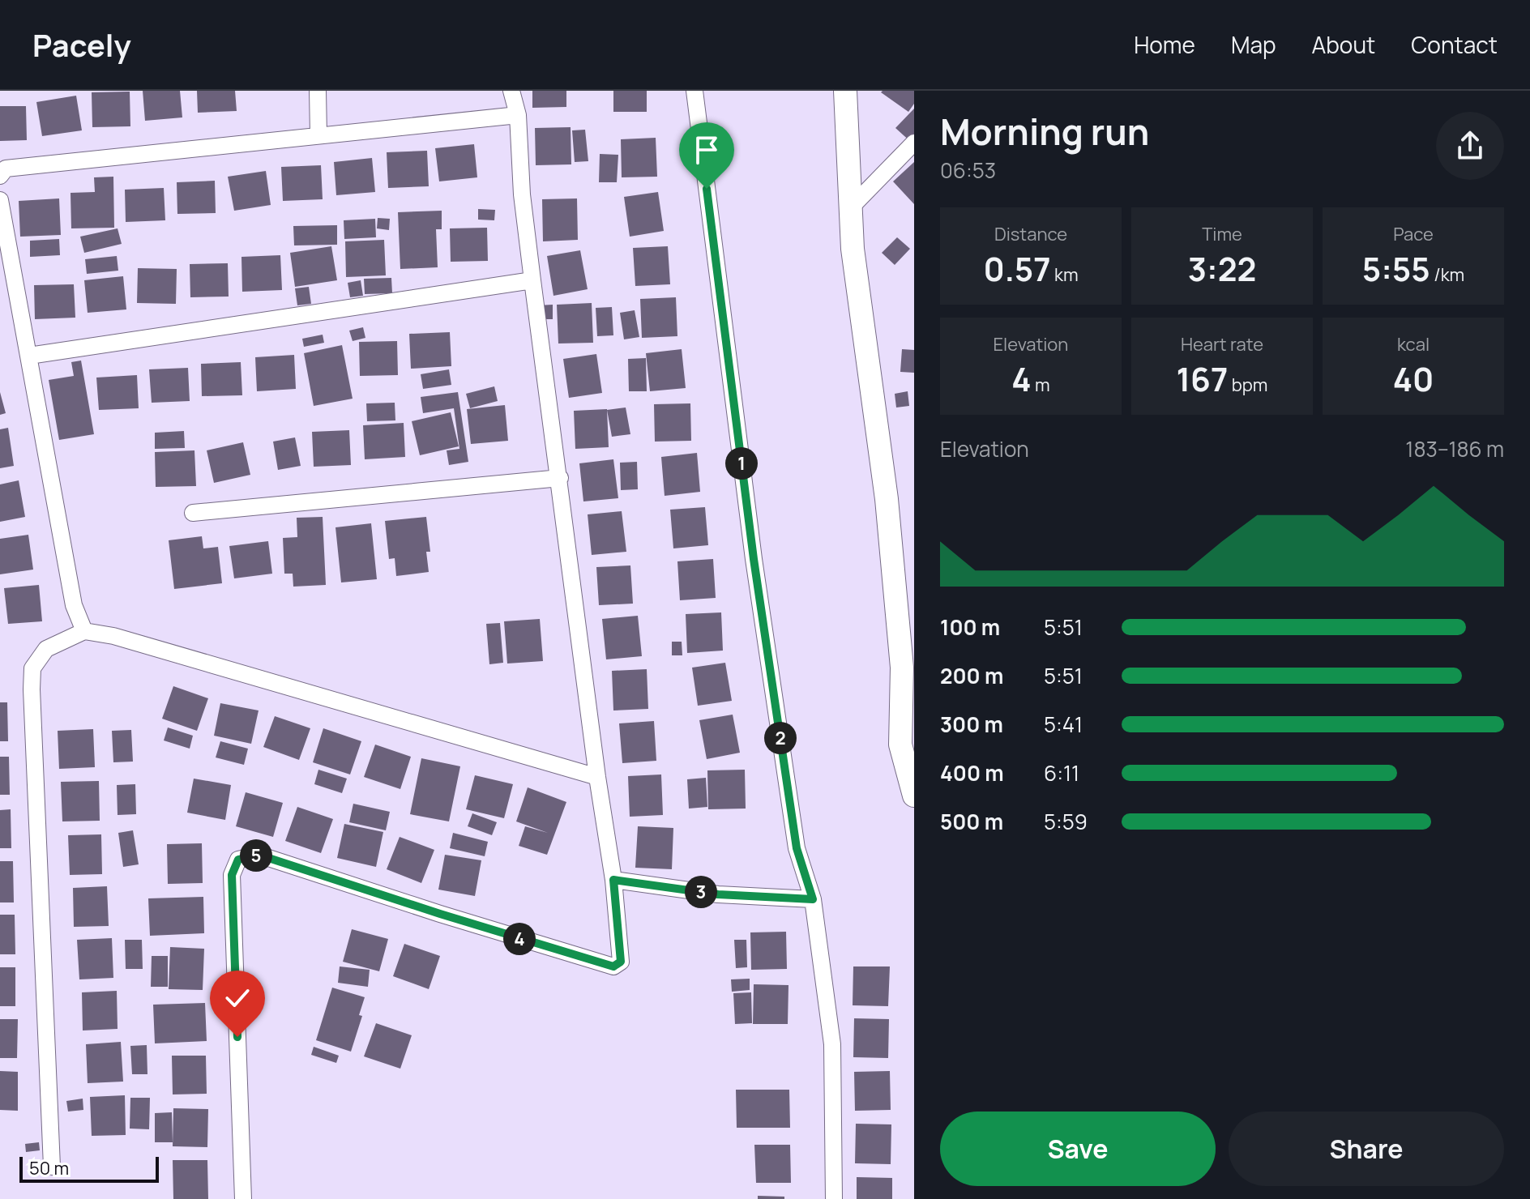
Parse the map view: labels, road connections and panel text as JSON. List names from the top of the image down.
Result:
{
  "scale_bar": "50 m",
  "page": {
    "header": "Pacely",
    "nav": [
      "Home",
      "Map",
      "About",
      "Contact"
    ],
    "heading": ["Morning run", "06:53"],
    "stats": [
      ["Distance", "0.57 km"],
      ["Time", "3:22"],
      ["Pace", "5:55 /km"],
      ["Elevation", "4 m"],
      ["Heart rate", "167 bpm"],
      ["kcal", "40"]
    ],
    "chart": ["Elevation", "183–186 m"],
    "pins": [
      "1",
      "2",
      "5",
      "3",
      "4"
    ],
    "list": [
      {
        "name": "100 m",
        "note": "5:51"
      },
      {
        "name": "200 m",
        "note": "5:51"
      },
      {
        "name": "300 m",
        "note": "5:41"
      },
      {
        "name": "400 m",
        "note": "6:11"
      },
      {
        "name": "500 m",
        "note": "5:59"
      }
    ],
    "buttons": ["Save", "Share"],
    "scale": "50 m"
  }
}
